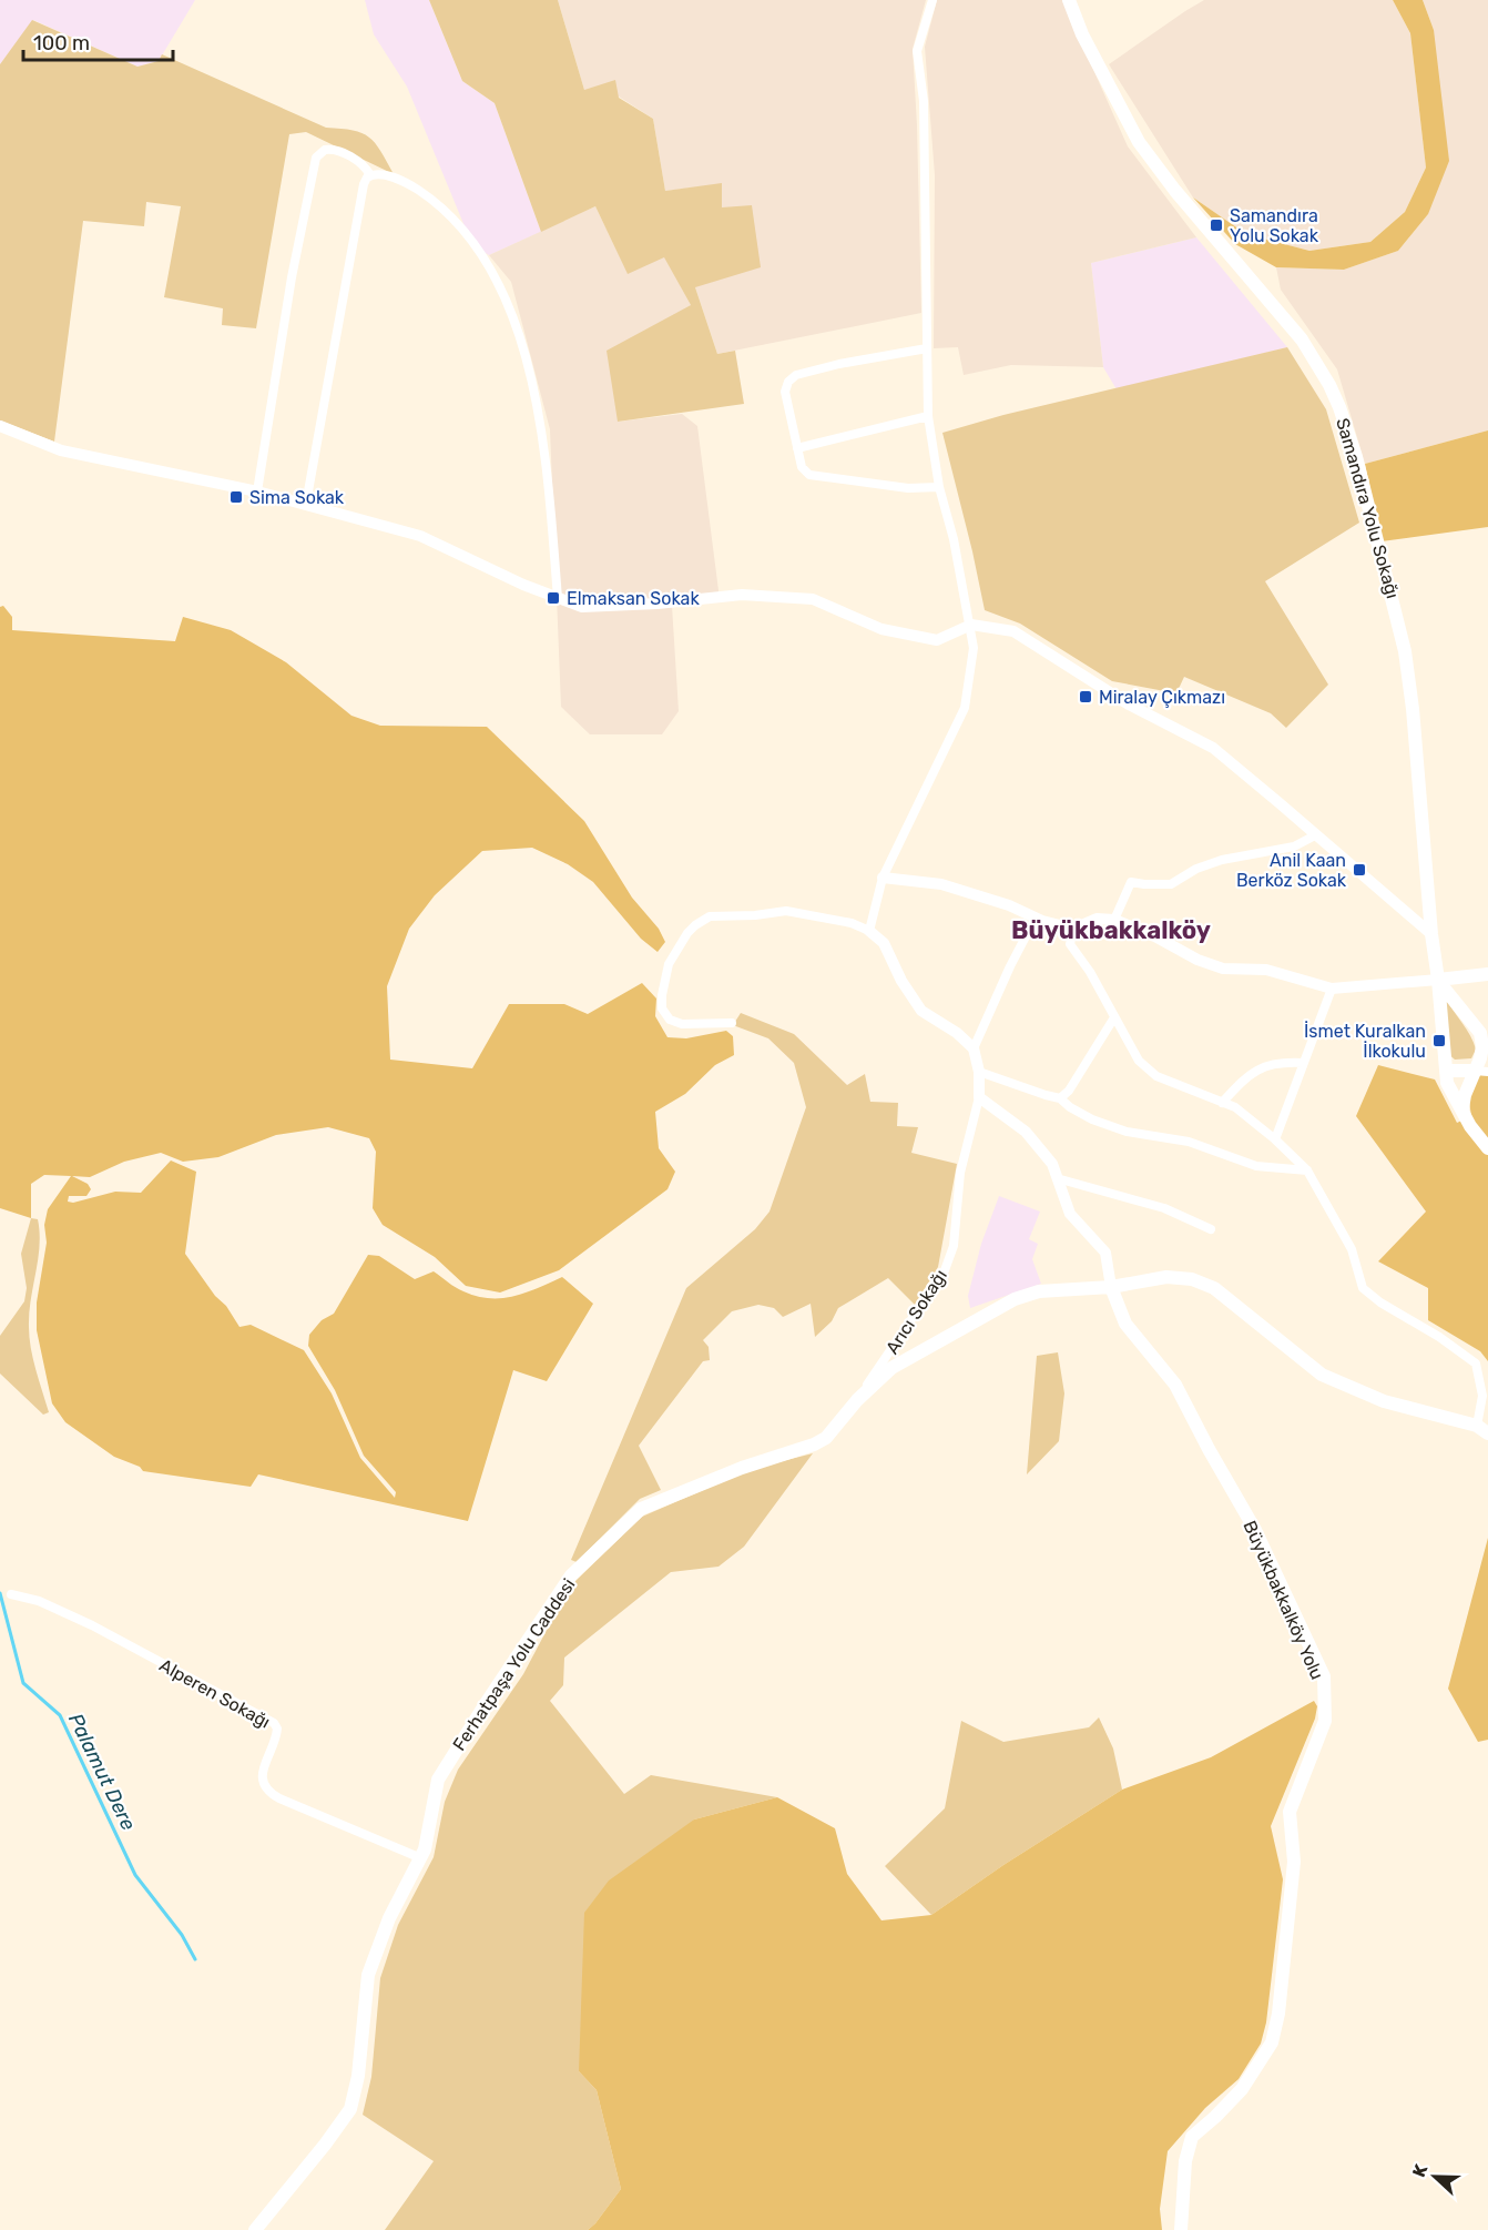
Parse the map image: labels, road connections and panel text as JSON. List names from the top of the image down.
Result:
{
  "streets": {
    "main road": ["Samandıra Yolu Sokağı", "Büyükbakkalköy Yolu", "Ferhatpaşa Yolu Caddesi"],
    "street": ["Arıcı Sokağı", "Alperen Sokağı"]
  },
  "crossings": [
    ["Arıcı Sokağı", "Ferhatpaşa Yolu Caddesi"],
    ["Büyükbakkalköy Yolu", "Ferhatpaşa Yolu Caddesi"],
    ["Ferhatpaşa Yolu Caddesi", "Alperen Sokağı"]
  ],
  "districts": ["Büyükbakkalköy"],
  "water": ["Palamut Dere"],
  "places": {
    "transit": [
      "Samandıra Yolu Sokak",
      "Sima Sokak",
      "Elmaksan Sokak",
      "Miralay Çıkmazı",
      "Anil Kaan Berköz Sokak",
      "İsmet Kuralkan İlkokulu"
    ]
  },
  "scale_bar": "100 m",
  "north": "left"
}
